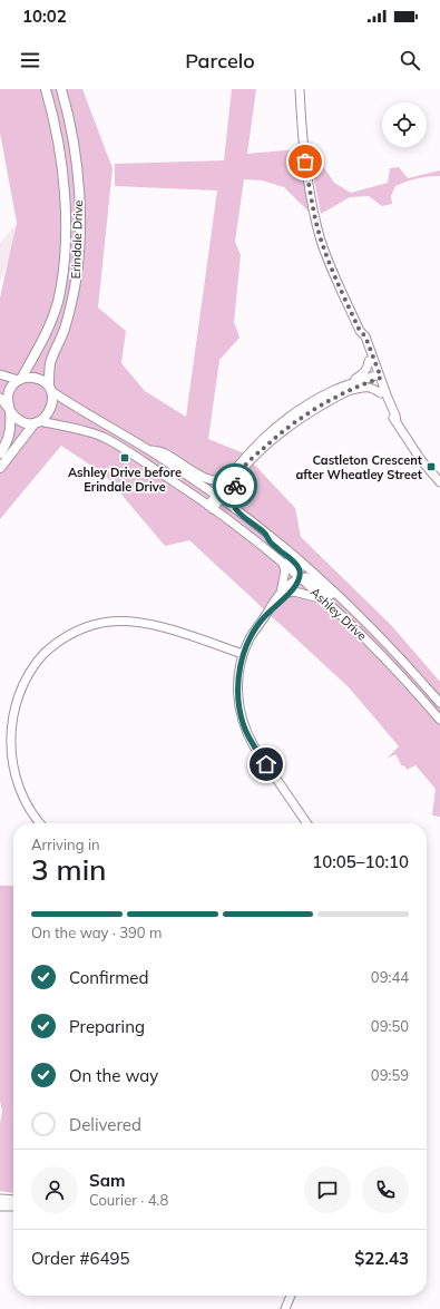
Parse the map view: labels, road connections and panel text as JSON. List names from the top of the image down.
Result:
{
  "streets": {
    "main road": ["Erindale Drive"],
    "street": ["Ashley Drive"]
  },
  "crossings": [
    ["Erindale Drive", "Ashley Drive"]
  ],
  "places": {
    "transit": ["Ashley Drive before Erindale Drive", "Castleton Crescent after Wheatley Street"]
  },
  "page": {
    "status": "10:02",
    "header": "Parcelo",
    "heading": ["3 min", "Arriving in", "10:05–10:10"],
    "panel": [
      "Sam",
      "Courier · 4.8",
      "Order #6495",
      "$22.43"
    ],
    "bar": "On the way · 390 m",
    "list": [
      ["Confirmed", "09:44"],
      ["Preparing", "09:50"],
      ["On the way", "09:59"],
      "Delivered"
    ]
  }
}
